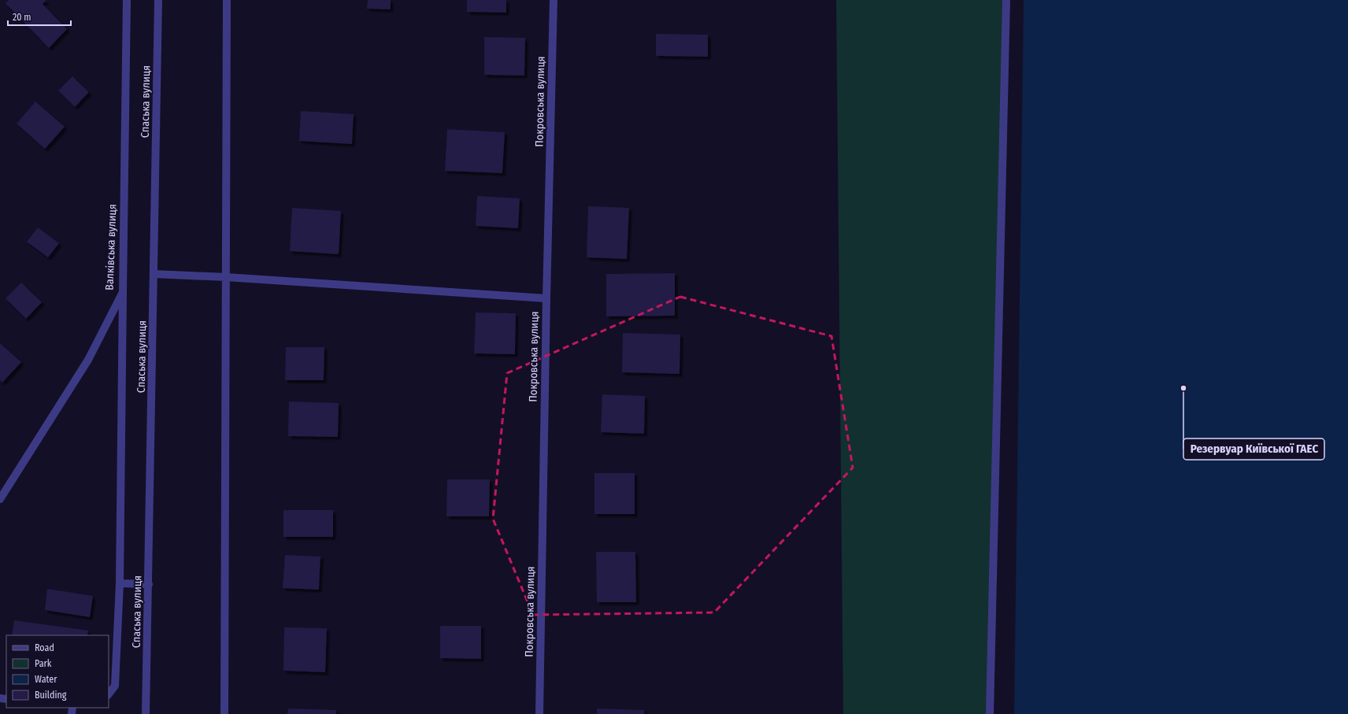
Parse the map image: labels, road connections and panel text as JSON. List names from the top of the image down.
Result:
{
  "streets": {
    "street": ["Спаська вулиця", "Покровська вулиця", "Валківська вулиця"]
  },
  "places": ["Резервуар Київської ГАЕС"],
  "legend": [
    "Road",
    "Park",
    "Water",
    "Building"
  ],
  "scale_bar": "20 m"
}
